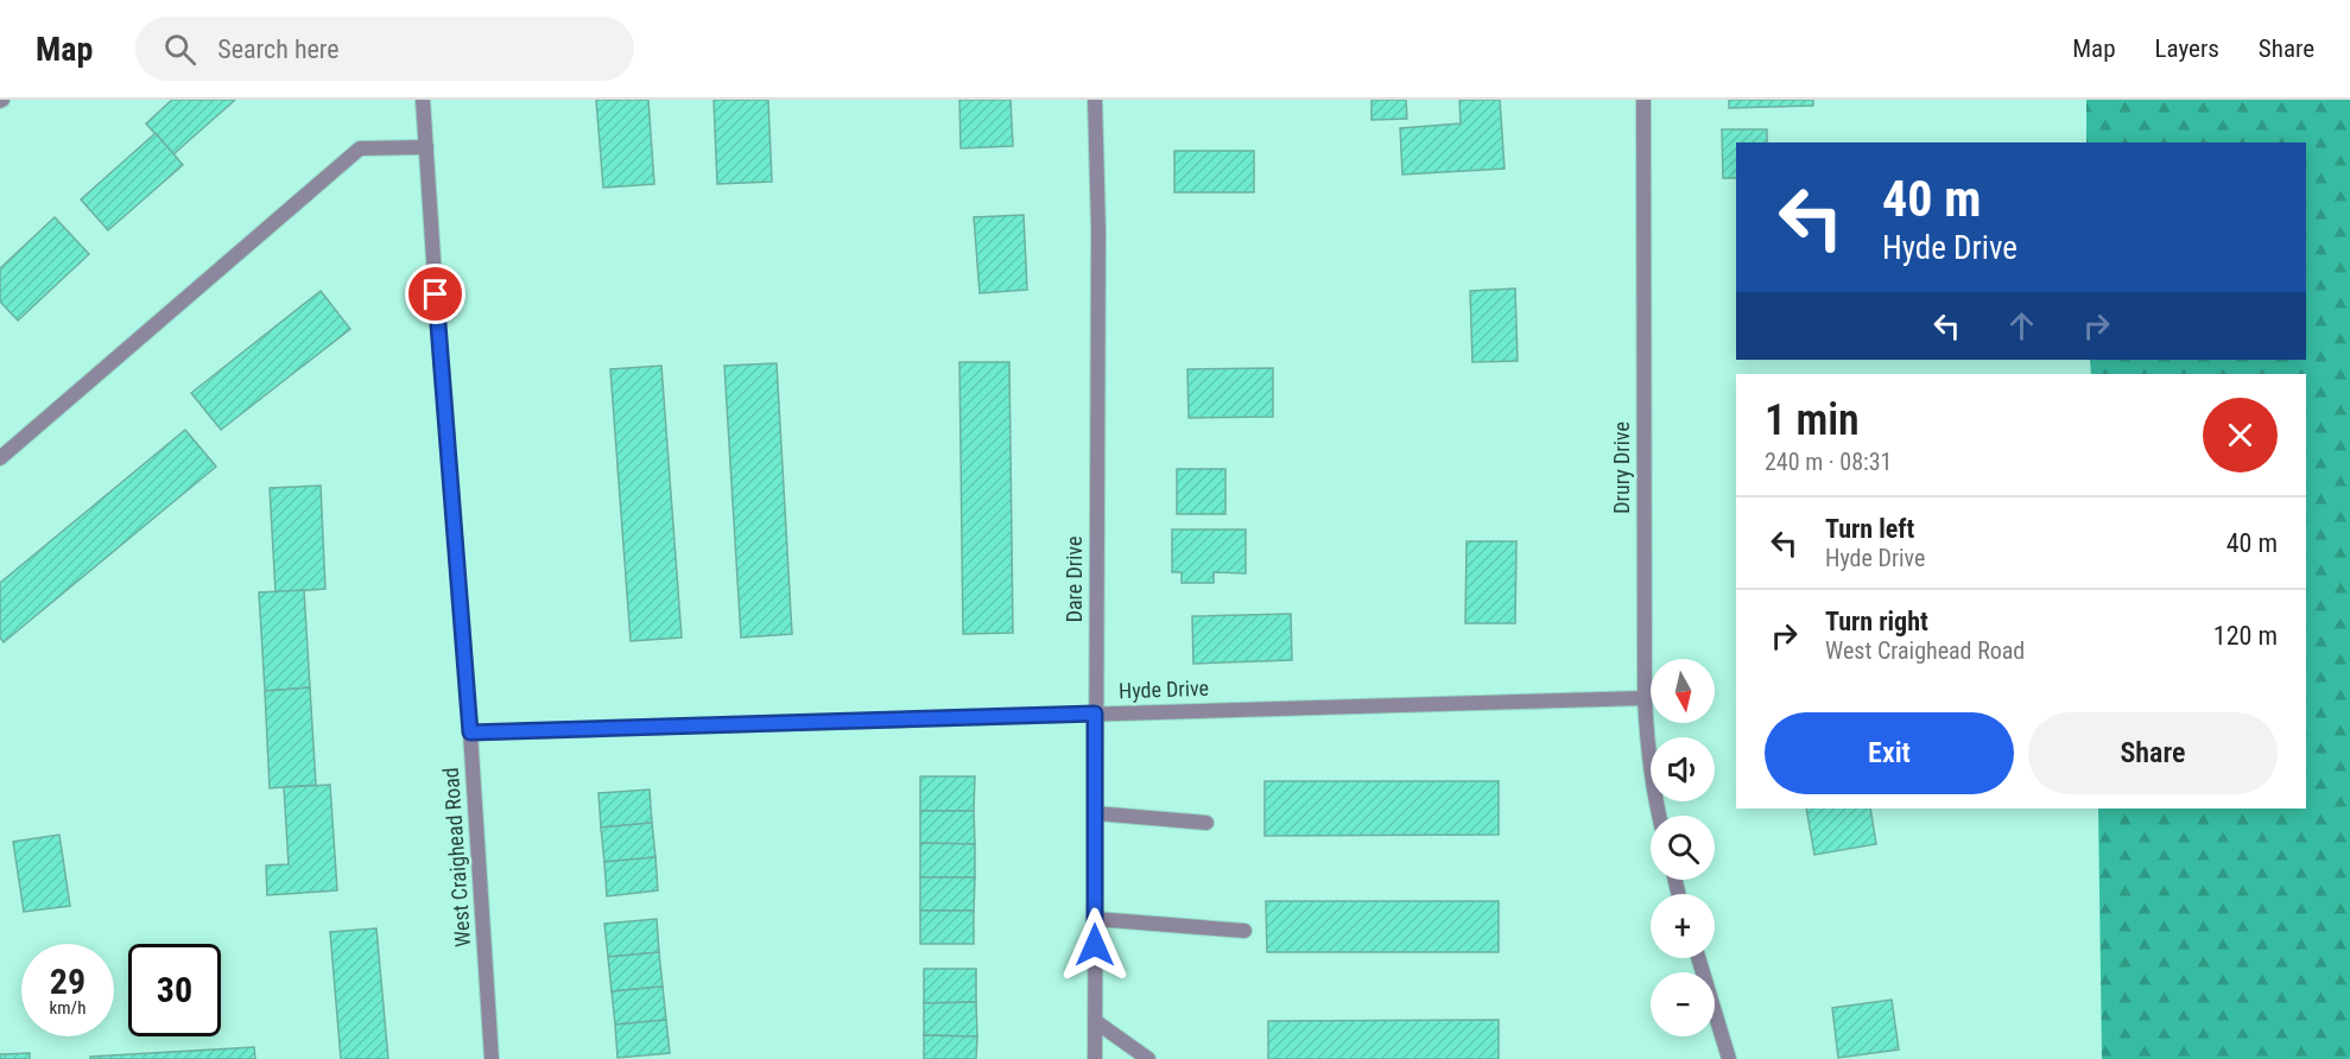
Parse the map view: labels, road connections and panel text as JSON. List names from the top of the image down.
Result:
{
  "streets": {
    "street": [
      "Drury Drive",
      "Dare Drive",
      "Hyde Drive",
      "West Craighead Road"
    ]
  },
  "crossings": [
    ["Drury Drive", "Hyde Drive"],
    ["Dare Drive", "Hyde Drive"],
    ["Hyde Drive", "West Craighead Road"]
  ],
  "north": "bottom",
  "page": {
    "header": "Map",
    "search": "Search here",
    "nav": ["Map", "Layers", "Share"],
    "turn": ["40 m", "Hyde Drive"],
    "heading": ["1 min", "240 m · 08:31"],
    "list": [
      {
        "name": "Turn left",
        "note": "Hyde Drive",
        "value": "40 m"
      },
      {
        "name": "Turn right",
        "note": "West Craighead Road",
        "value": "120 m"
      }
    ],
    "map_buttons": ["+", "−"],
    "buttons": ["Exit", "Share"],
    "speed": "29 km/h",
    "limit": "30"
  }
}
